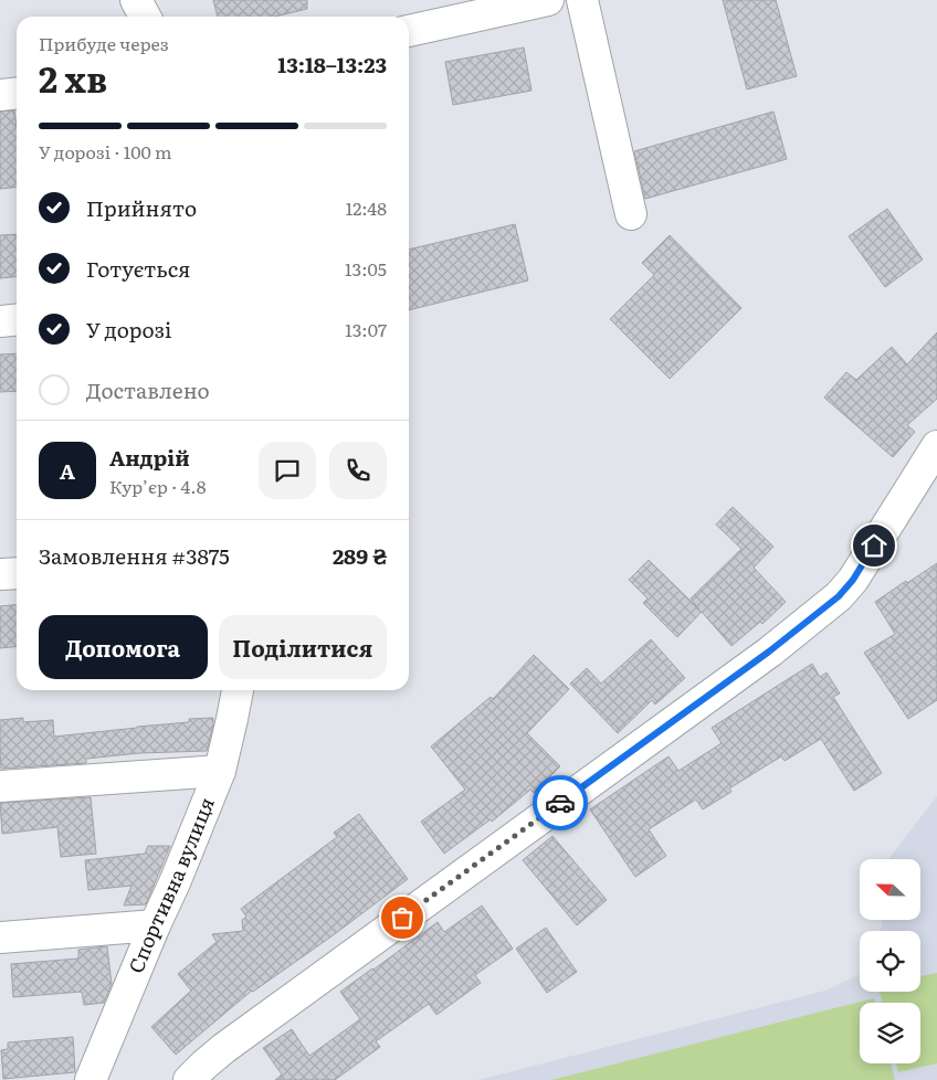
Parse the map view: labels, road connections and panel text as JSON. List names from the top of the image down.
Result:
{
  "streets": {
    "street": ["Спортивна вулиця"]
  },
  "north": "left",
  "page": {
    "heading": ["2 хв", "Прибуде через", "13:18–13:23"],
    "panel": [
      "Андрій",
      "Кур’єр · 4.8",
      "Замовлення #3875",
      "289 ₴"
    ],
    "bar": "У дорозі · 100 m",
    "list": [
      ["Прийнято", "12:48"],
      ["Готується", "13:05"],
      ["У дорозі", "13:07"],
      "Доставлено"
    ],
    "round": "А",
    "buttons": ["Допомога", "Поділитися"]
  }
}
